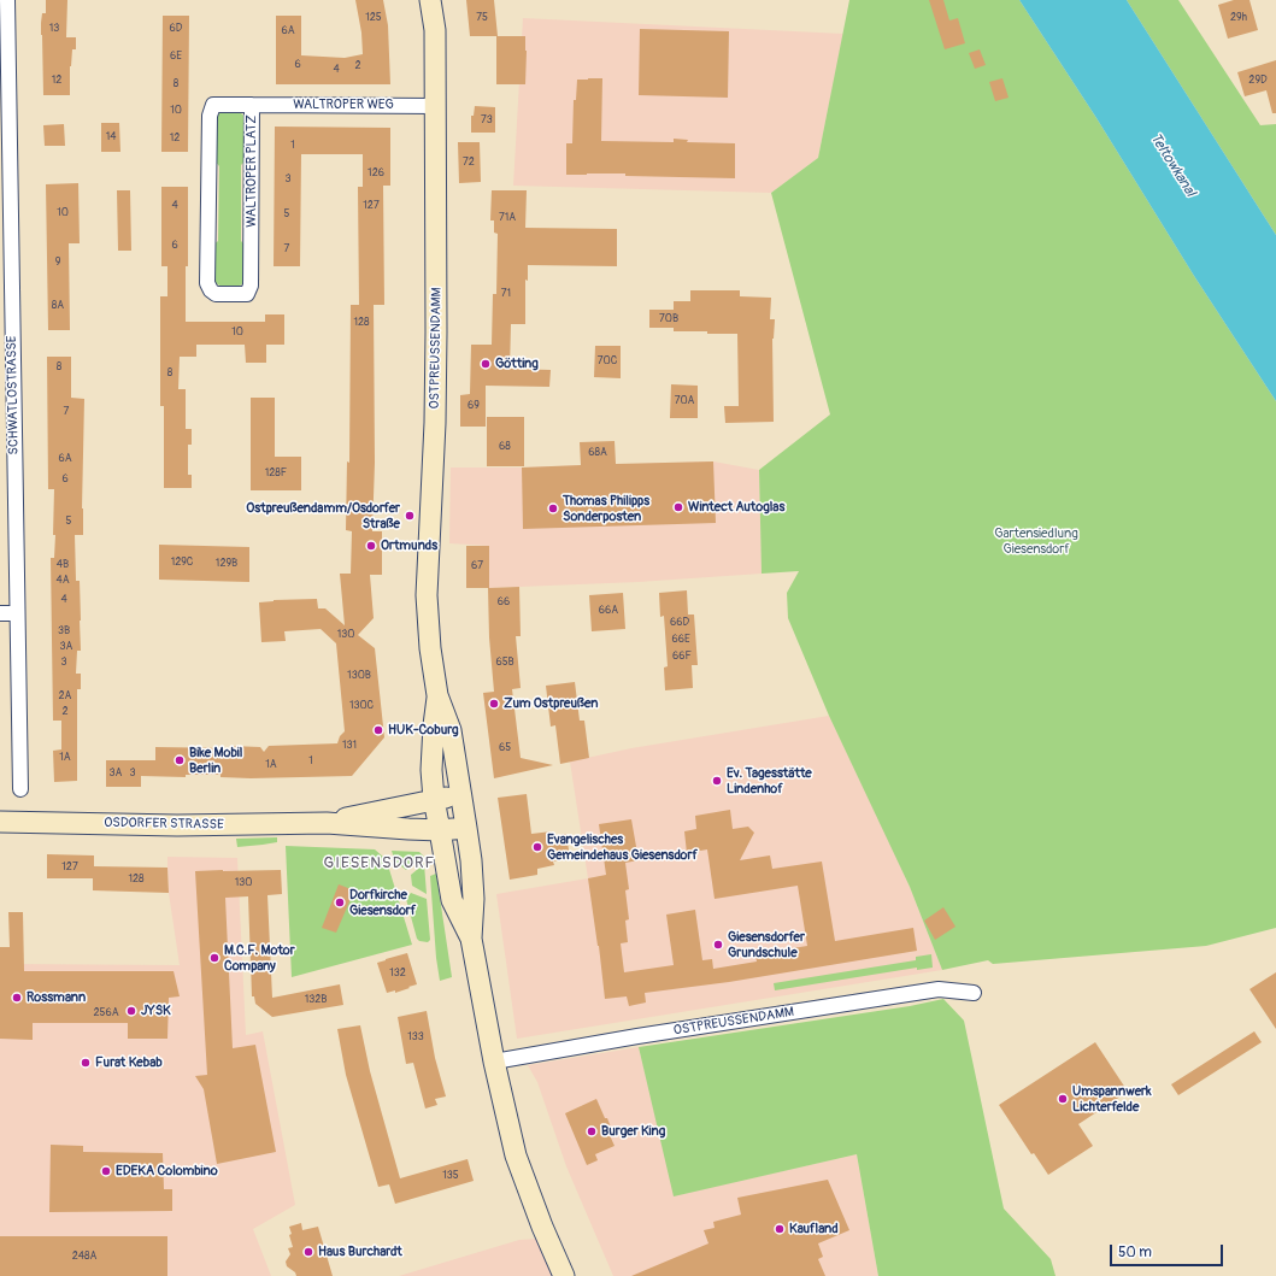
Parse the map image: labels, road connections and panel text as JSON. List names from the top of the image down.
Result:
{
  "streets": {
    "main road": ["OSTPREUSSENDAMM", "OSDORFER STRASSE"],
    "street": ["WALTROPER WEG", "WALTROPER PLATZ", "SCHWATLOSTRASSE"]
  },
  "crossings": [
    ["WALTROPER WEG", "WALTROPER PLATZ"],
    ["WALTROPER WEG", "OSTPREUSSENDAMM"],
    ["OSTPREUSSENDAMM", "OSDORFER STRASSE"]
  ],
  "districts": ["GIESENSDORF"],
  "water": ["Teltowkanal"],
  "parks": ["Gartensiedlung Giesensdorf"],
  "places": [
    "Götting",
    "Wintect Autoglas",
    "Thomas Philipps Sonderposten",
    "Ostpreußendamm/Osdorfer Straße",
    "Ortmunds",
    "Zum Ostpreußen",
    "HUK-Coburg",
    "Bike Mobil Berlin",
    "Ev. Tagesstätte Lindenhof",
    "Evangelisches Gemeindehaus Giesensdorf",
    "Dorfkirche Giesensdorf",
    "Giesensdorfer Grundschule",
    "M.C.F. Motor Company",
    "Rossmann",
    "JYSK",
    "Furat Kebab",
    "Umspannwerk Lichterfelde",
    "Burger King",
    "EDEKA Colombino",
    "Kaufland",
    "Haus Burchardt"
  ],
  "house_numbers": [
    "125",
    "75",
    "29h",
    "13",
    "6D",
    "6A",
    "6E",
    "6",
    "2",
    "4",
    "12",
    "29D",
    "8",
    "10",
    "73",
    "14",
    "12",
    "1",
    "72",
    "126",
    "3",
    "4",
    "127",
    "10",
    "5",
    "71A",
    "6",
    "7",
    "9",
    "71",
    "8A",
    "70B",
    "128",
    "10",
    "70C",
    "8",
    "8",
    "70A",
    "69",
    "7",
    "68",
    "68A",
    "6A",
    "128F",
    "6",
    "5",
    "129C",
    "129B",
    "4B",
    "67",
    "4A",
    "4",
    "66",
    "66A",
    "66D",
    "3B",
    "130",
    "66E",
    "3A",
    "66F",
    "3",
    "65B",
    "130B",
    "2A",
    "130C",
    "2",
    "131",
    "65",
    "1A",
    "1",
    "1A",
    "3A",
    "3",
    "127",
    "128",
    "130",
    "132",
    "132B",
    "256A",
    "133",
    "135",
    "248A"
  ],
  "scale_bar": "50 m"
}
